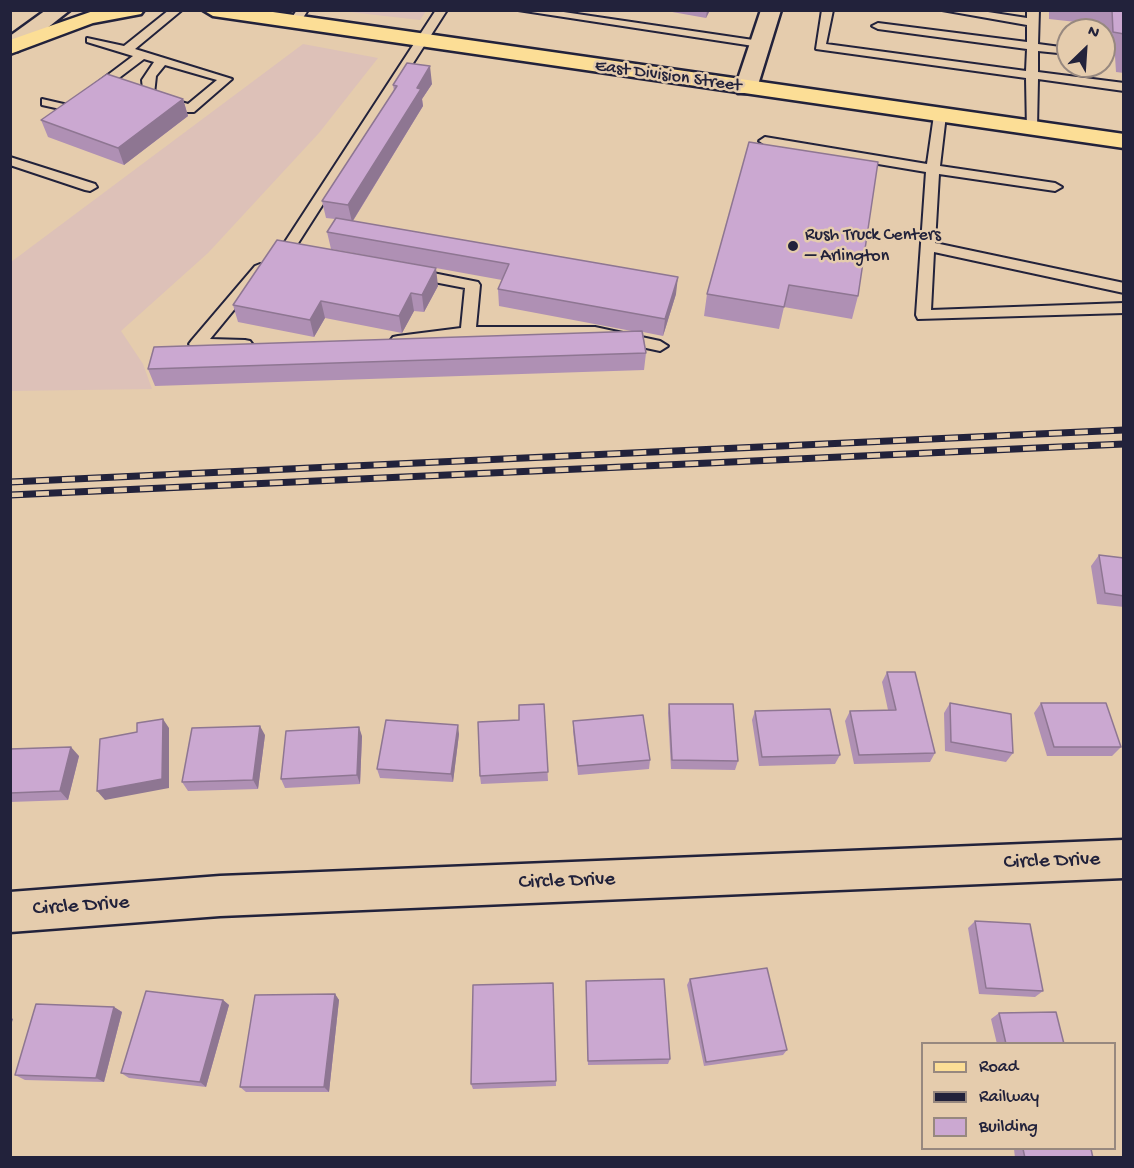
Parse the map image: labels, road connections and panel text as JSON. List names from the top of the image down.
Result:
{
  "streets": {
    "main road": ["East Division Street"],
    "street": ["Circle Drive"]
  },
  "places": ["Rush Truck Centers – Arlington"],
  "legend": ["Road", "Railway", "Building"],
  "north": "top right"
}
